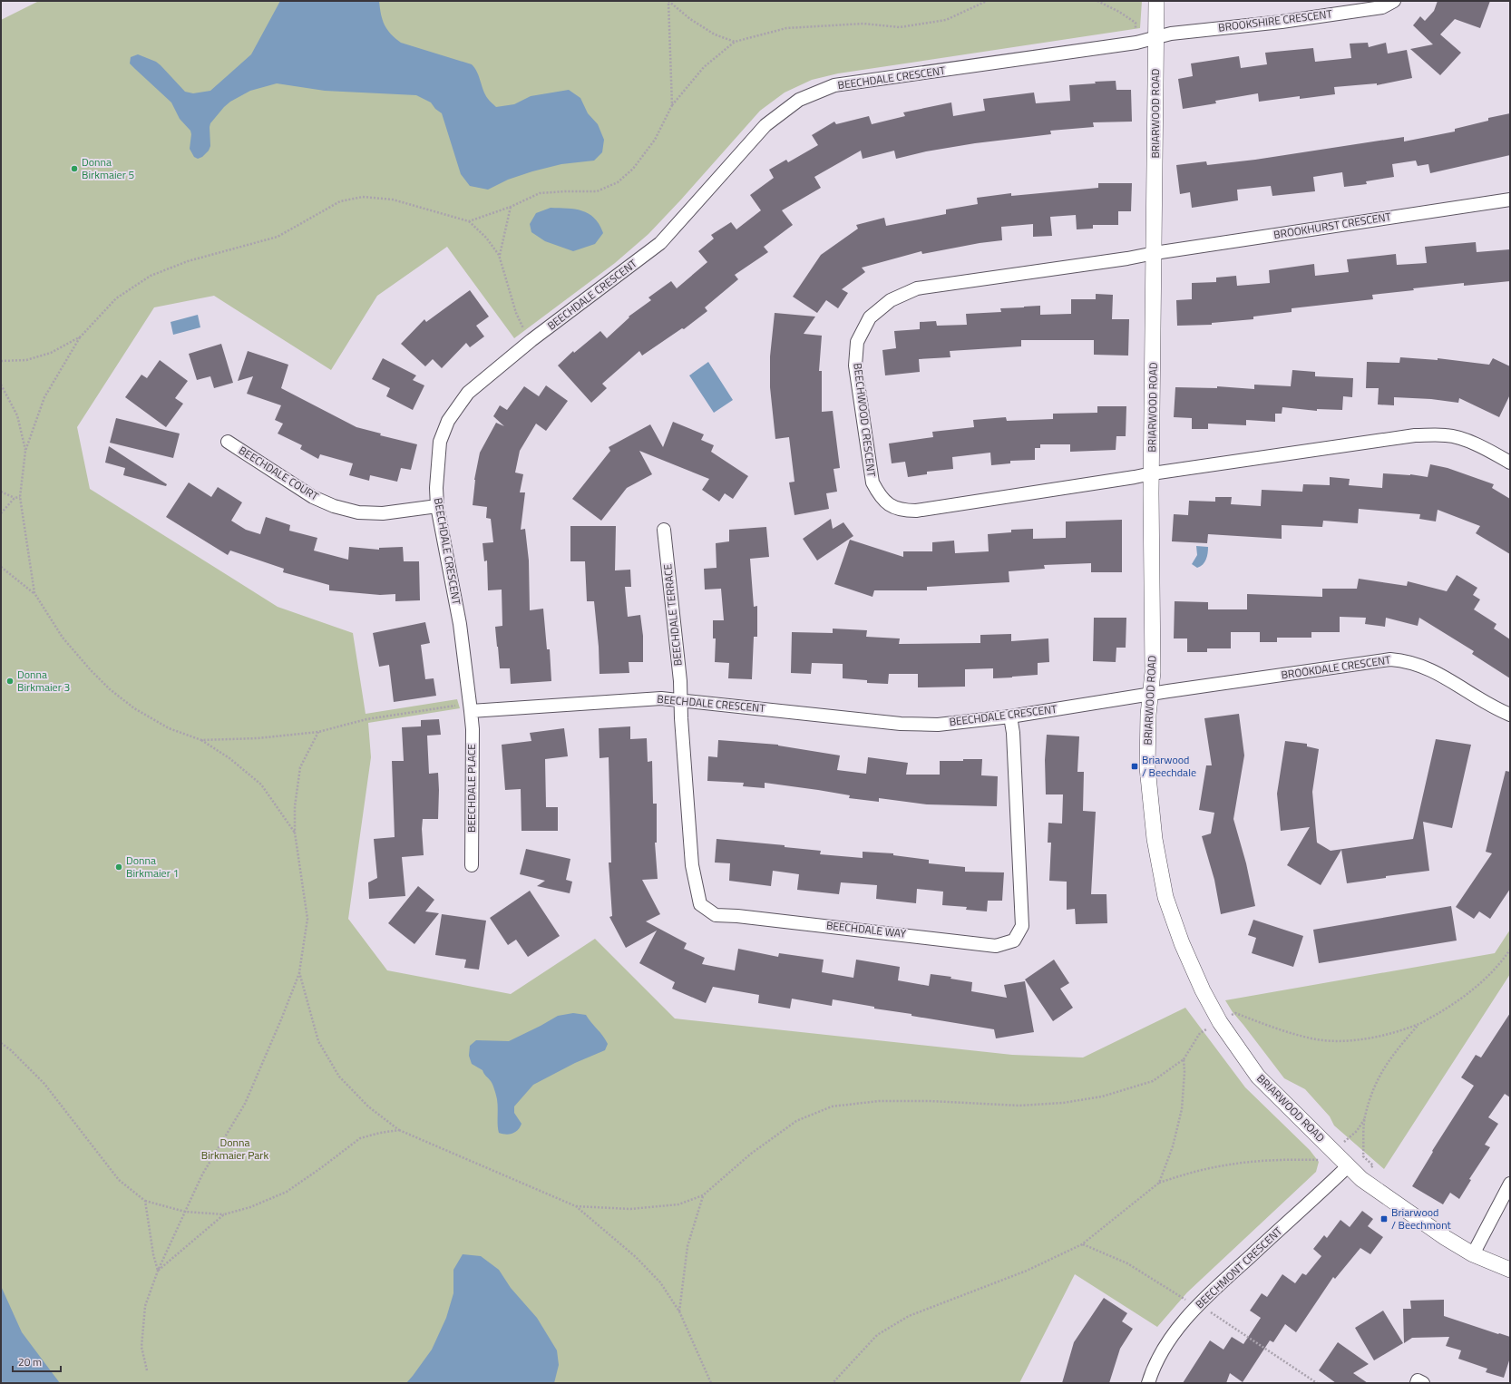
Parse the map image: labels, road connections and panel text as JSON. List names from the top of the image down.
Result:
{
  "streets": {
    "street": [
      "BROOKSHIRE CRESCENT",
      "BEECHDALE CRESCENT",
      "BRIARWOOD ROAD",
      "BROOKHURST CRESCENT",
      "BEECHWOOD CRESCENT",
      "BEECHDALE COURT",
      "BEECHDALE TERRACE",
      "BROOKDALE CRESCENT",
      "BEECHDALE PLACE",
      "BEECHDALE WAY",
      "BEECHMONT CRESCENT"
    ]
  },
  "crossings": [
    ["BROOKSHIRE CRESCENT", "BEECHDALE CRESCENT"],
    ["BROOKSHIRE CRESCENT", "BRIARWOOD ROAD"],
    ["BEECHDALE CRESCENT", "BRIARWOOD ROAD"],
    ["BEECHDALE CRESCENT", "BEECHDALE COURT"],
    ["BEECHDALE CRESCENT", "BEECHDALE TERRACE"],
    ["BEECHDALE CRESCENT", "BROOKDALE CRESCENT"],
    ["BEECHDALE CRESCENT", "BEECHDALE PLACE"],
    ["BEECHDALE CRESCENT", "BEECHDALE WAY"],
    ["BRIARWOOD ROAD", "BROOKHURST CRESCENT"],
    ["BRIARWOOD ROAD", "BEECHWOOD CRESCENT"],
    ["BRIARWOOD ROAD", "BROOKDALE CRESCENT"],
    ["BRIARWOOD ROAD", "BEECHMONT CRESCENT"],
    ["BROOKHURST CRESCENT", "BEECHWOOD CRESCENT"],
    ["BEECHDALE TERRACE", "BEECHDALE WAY"]
  ],
  "parks": ["Donna Birkmaier Park"],
  "places": {
    "other": ["Donna Birkmaier 5", "Donna Birkmaier 3", "Donna Birkmaier 1"],
    "transit": ["Briarwood / Beechdale", "Briarwood / Beechmont"]
  },
  "scale_bar": "20 m"
}
